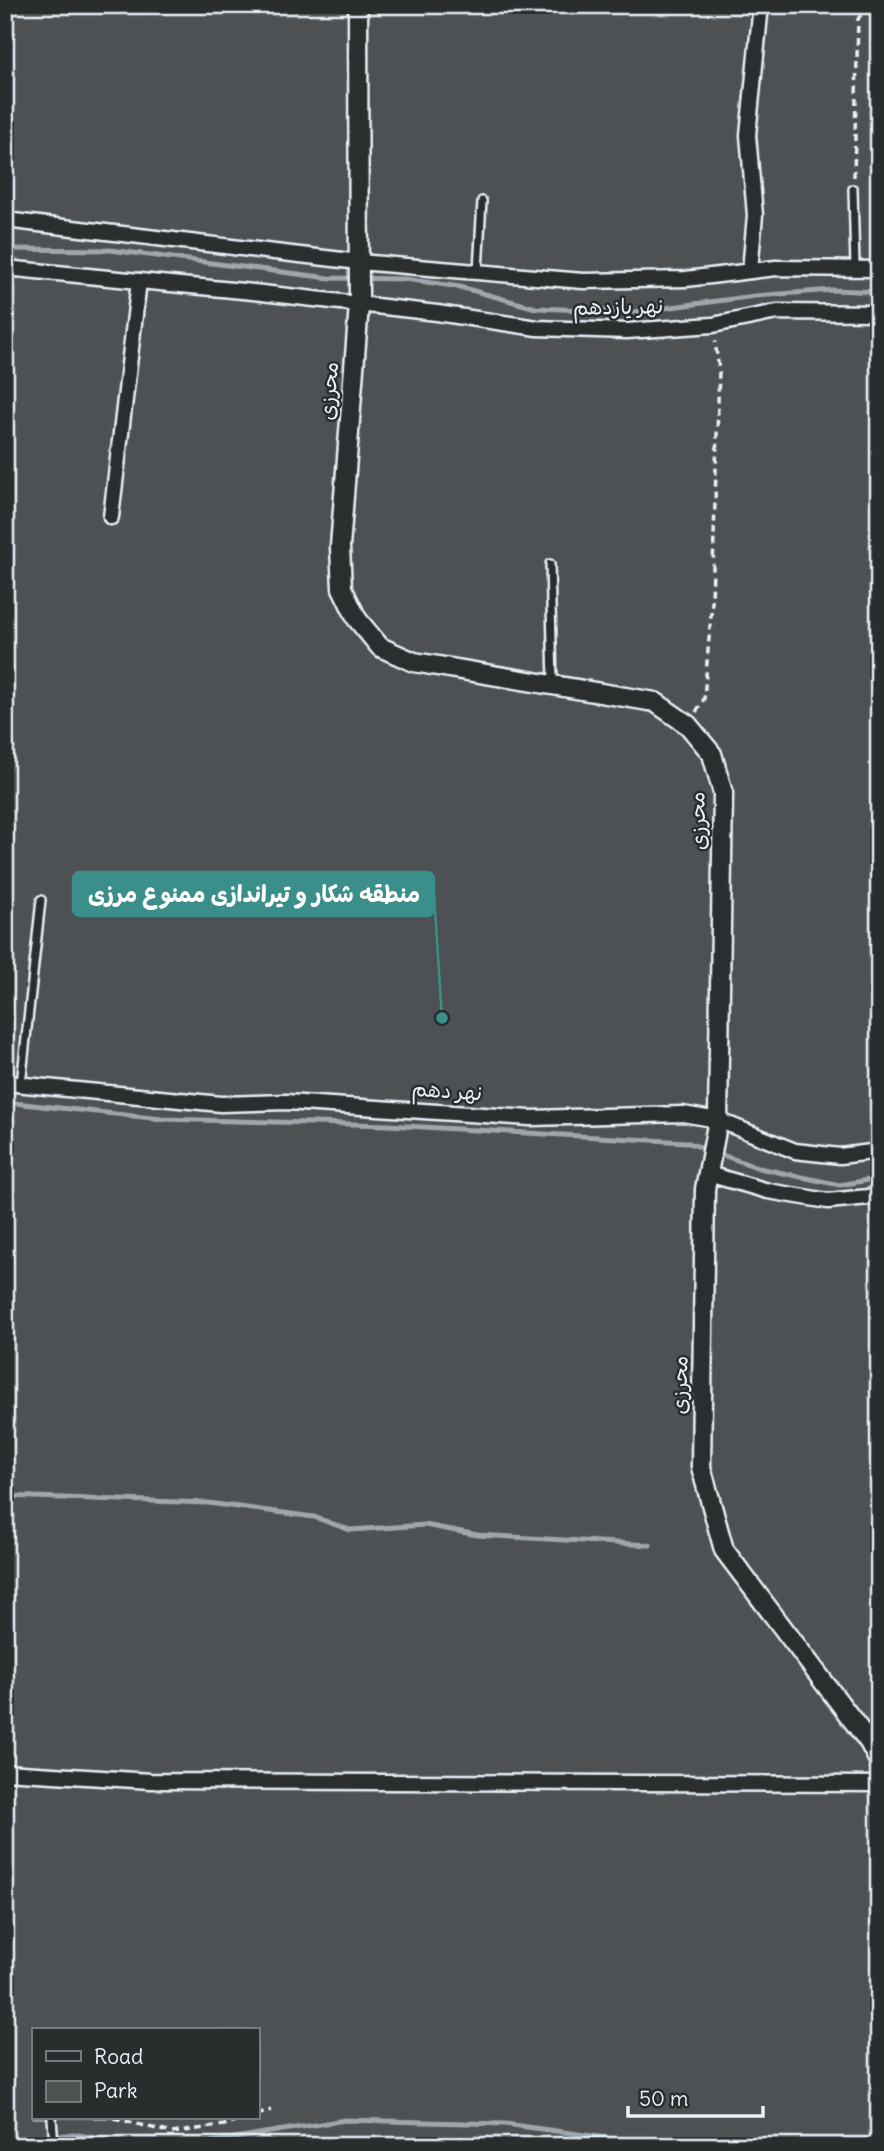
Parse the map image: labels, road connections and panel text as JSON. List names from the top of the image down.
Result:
{
  "streets": {
    "street": ["نهر یازدهم", "محرزی", "نهر دهم"]
  },
  "crossings": [
    ["نهر یازدهم", "محرزی"],
    ["محرزی", "نهر دهم"]
  ],
  "places": ["منطقه شکار و تیراندازی ممنوع مرزی"],
  "legend": ["Road", "Park"],
  "scale_bar": "50 m"
}
